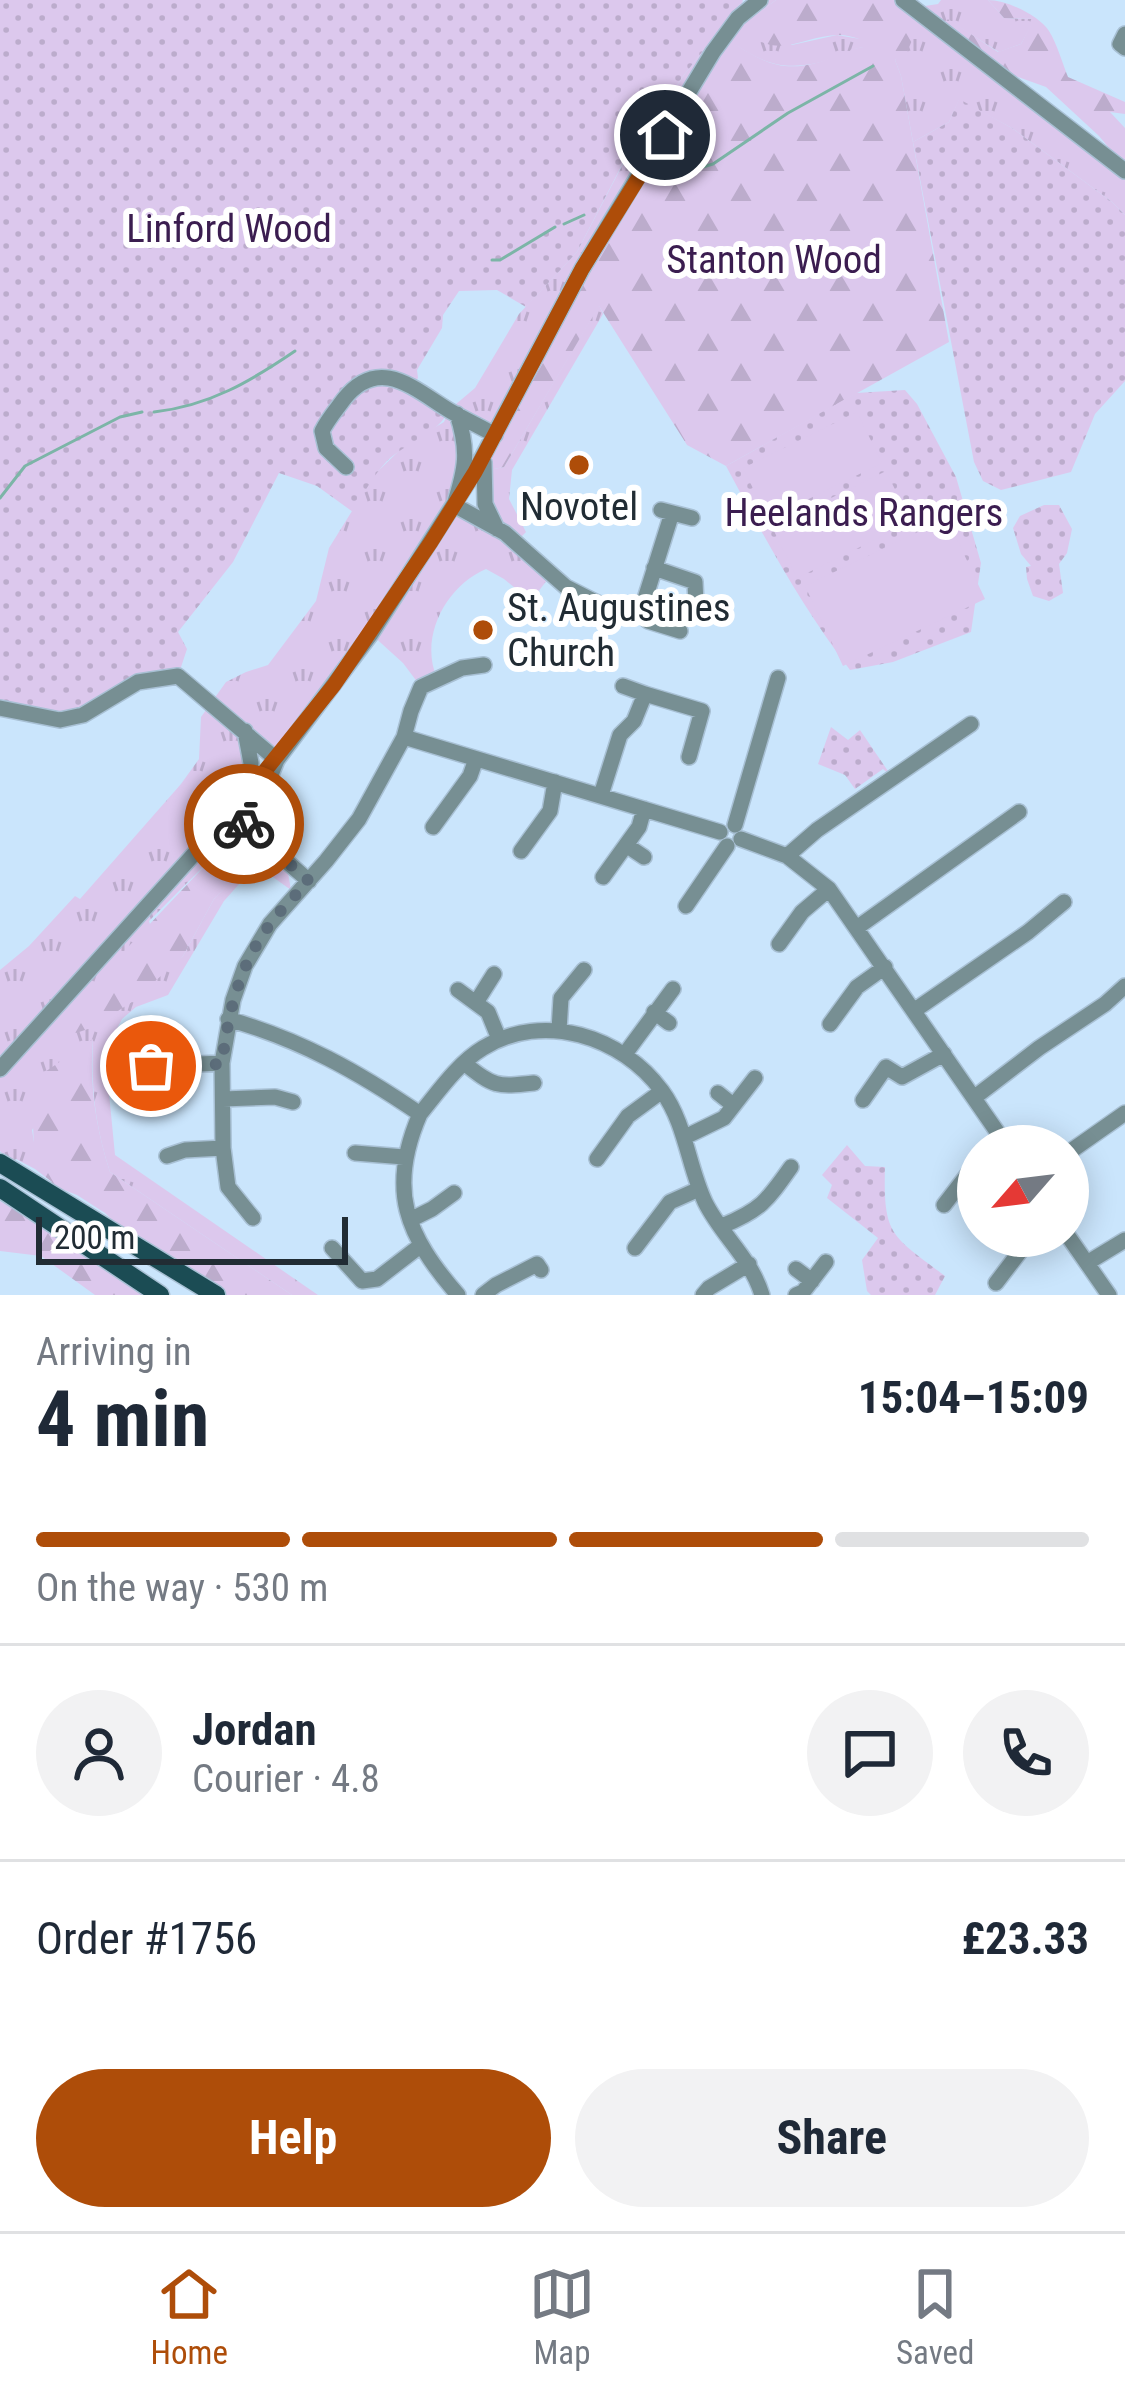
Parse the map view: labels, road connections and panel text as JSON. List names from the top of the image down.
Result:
{
  "parks": ["Linford Wood", "Stanton Wood", "Heelands Rangers"],
  "places": ["Novotel", "St. Augustines Church"],
  "scale_bar": "200 m",
  "north": "bottom left",
  "page": {
    "scale": "200 m",
    "heading": ["4 min", "Arriving in", "15:04–15:09"],
    "panel": [
      "Jordan",
      "Courier · 4.8",
      "Order #1756",
      "£23.33"
    ],
    "bar": "On the way · 530 m",
    "buttons": ["Help", "Share"],
    "tabs": ["Home", "Map", "Saved"]
  }
}
